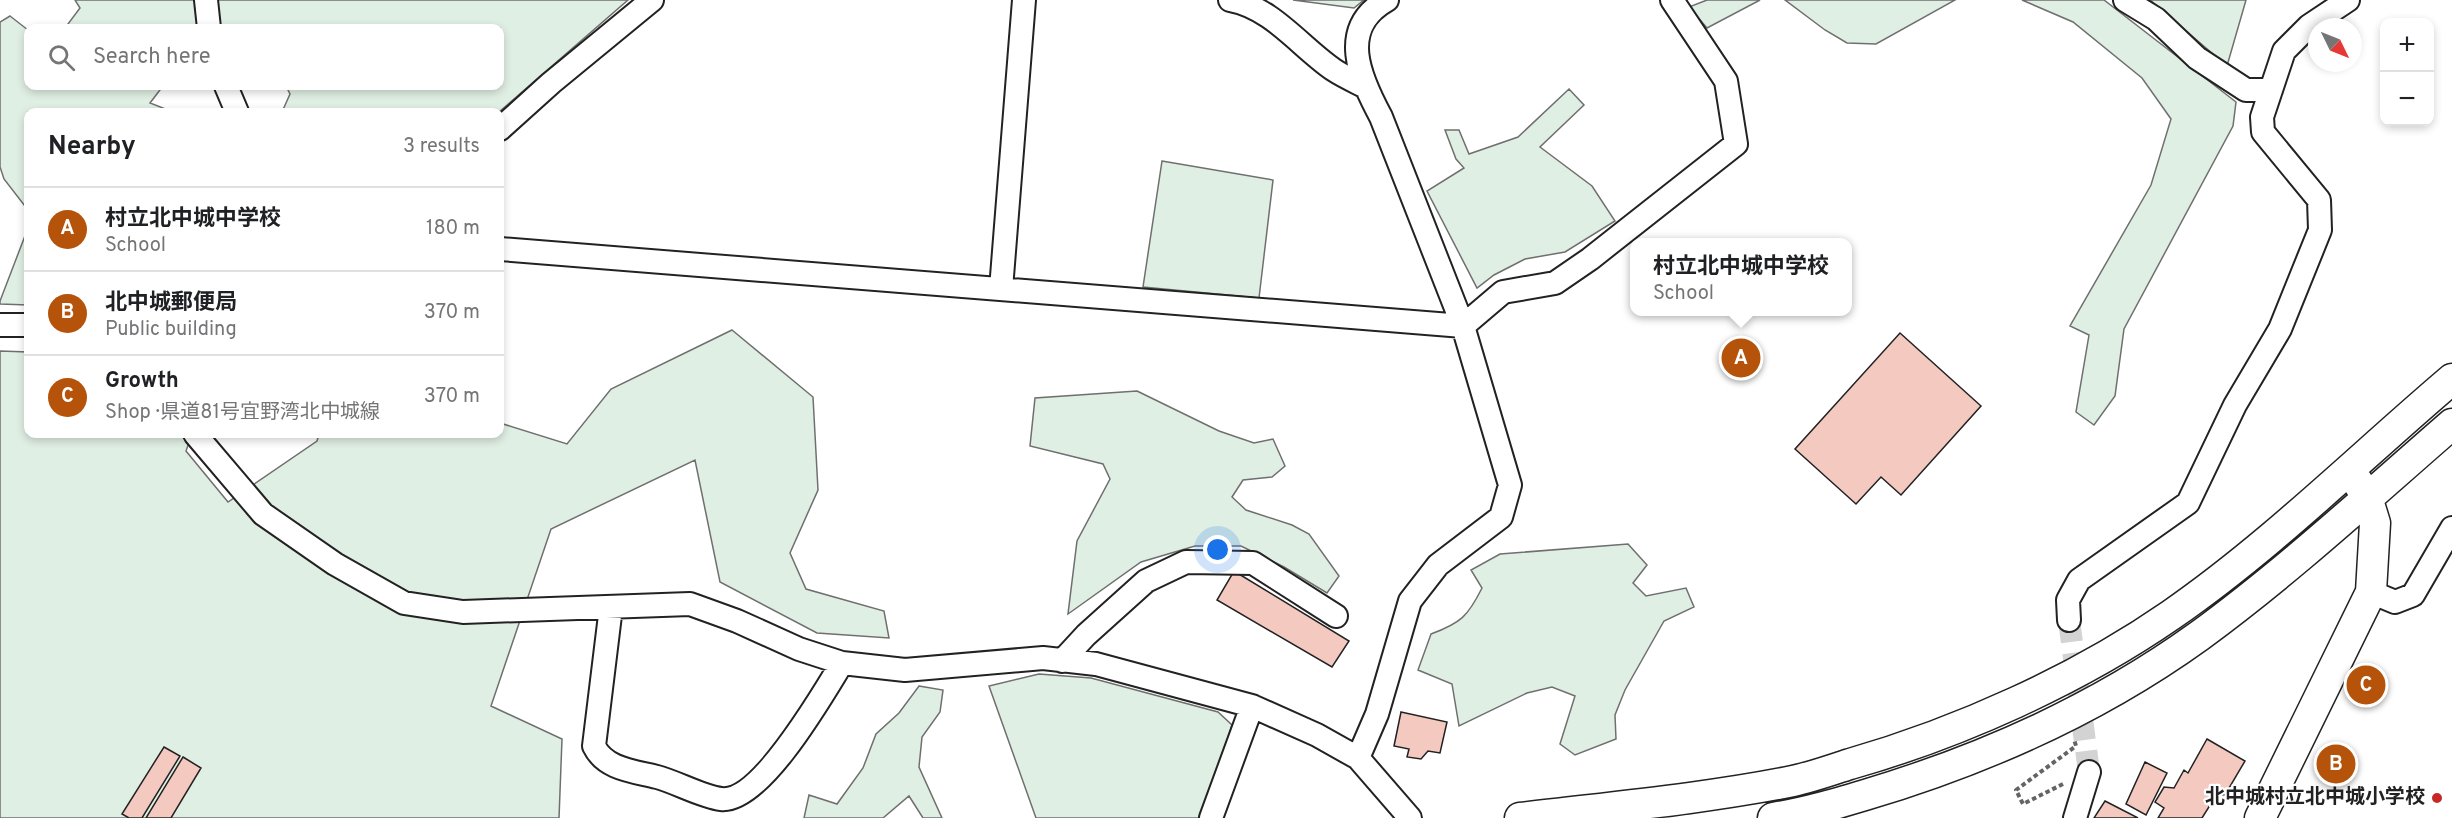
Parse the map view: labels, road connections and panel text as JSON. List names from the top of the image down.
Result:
{
  "places": ["北中城村立北中城小学校"],
  "north": "bottom right",
  "page": {
    "map_buttons": ["+", "−"],
    "search": "Search here",
    "heading": ["Nearby", "3 results"],
    "list": [
      {
        "mark": "A",
        "name": "村立北中城中学校",
        "note": "School",
        "value": "180 m"
      },
      {
        "mark": "B",
        "name": "北中城郵便局",
        "note": "Public building",
        "value": "370 m"
      },
      {
        "mark": "C",
        "name": "Growth",
        "note": "Shop · 県道81号宜野湾北中城線",
        "value": "370 m"
      }
    ],
    "popup": ["村立北中城中学校", "School"],
    "pins": ["A", "C", "B"]
  }
}
